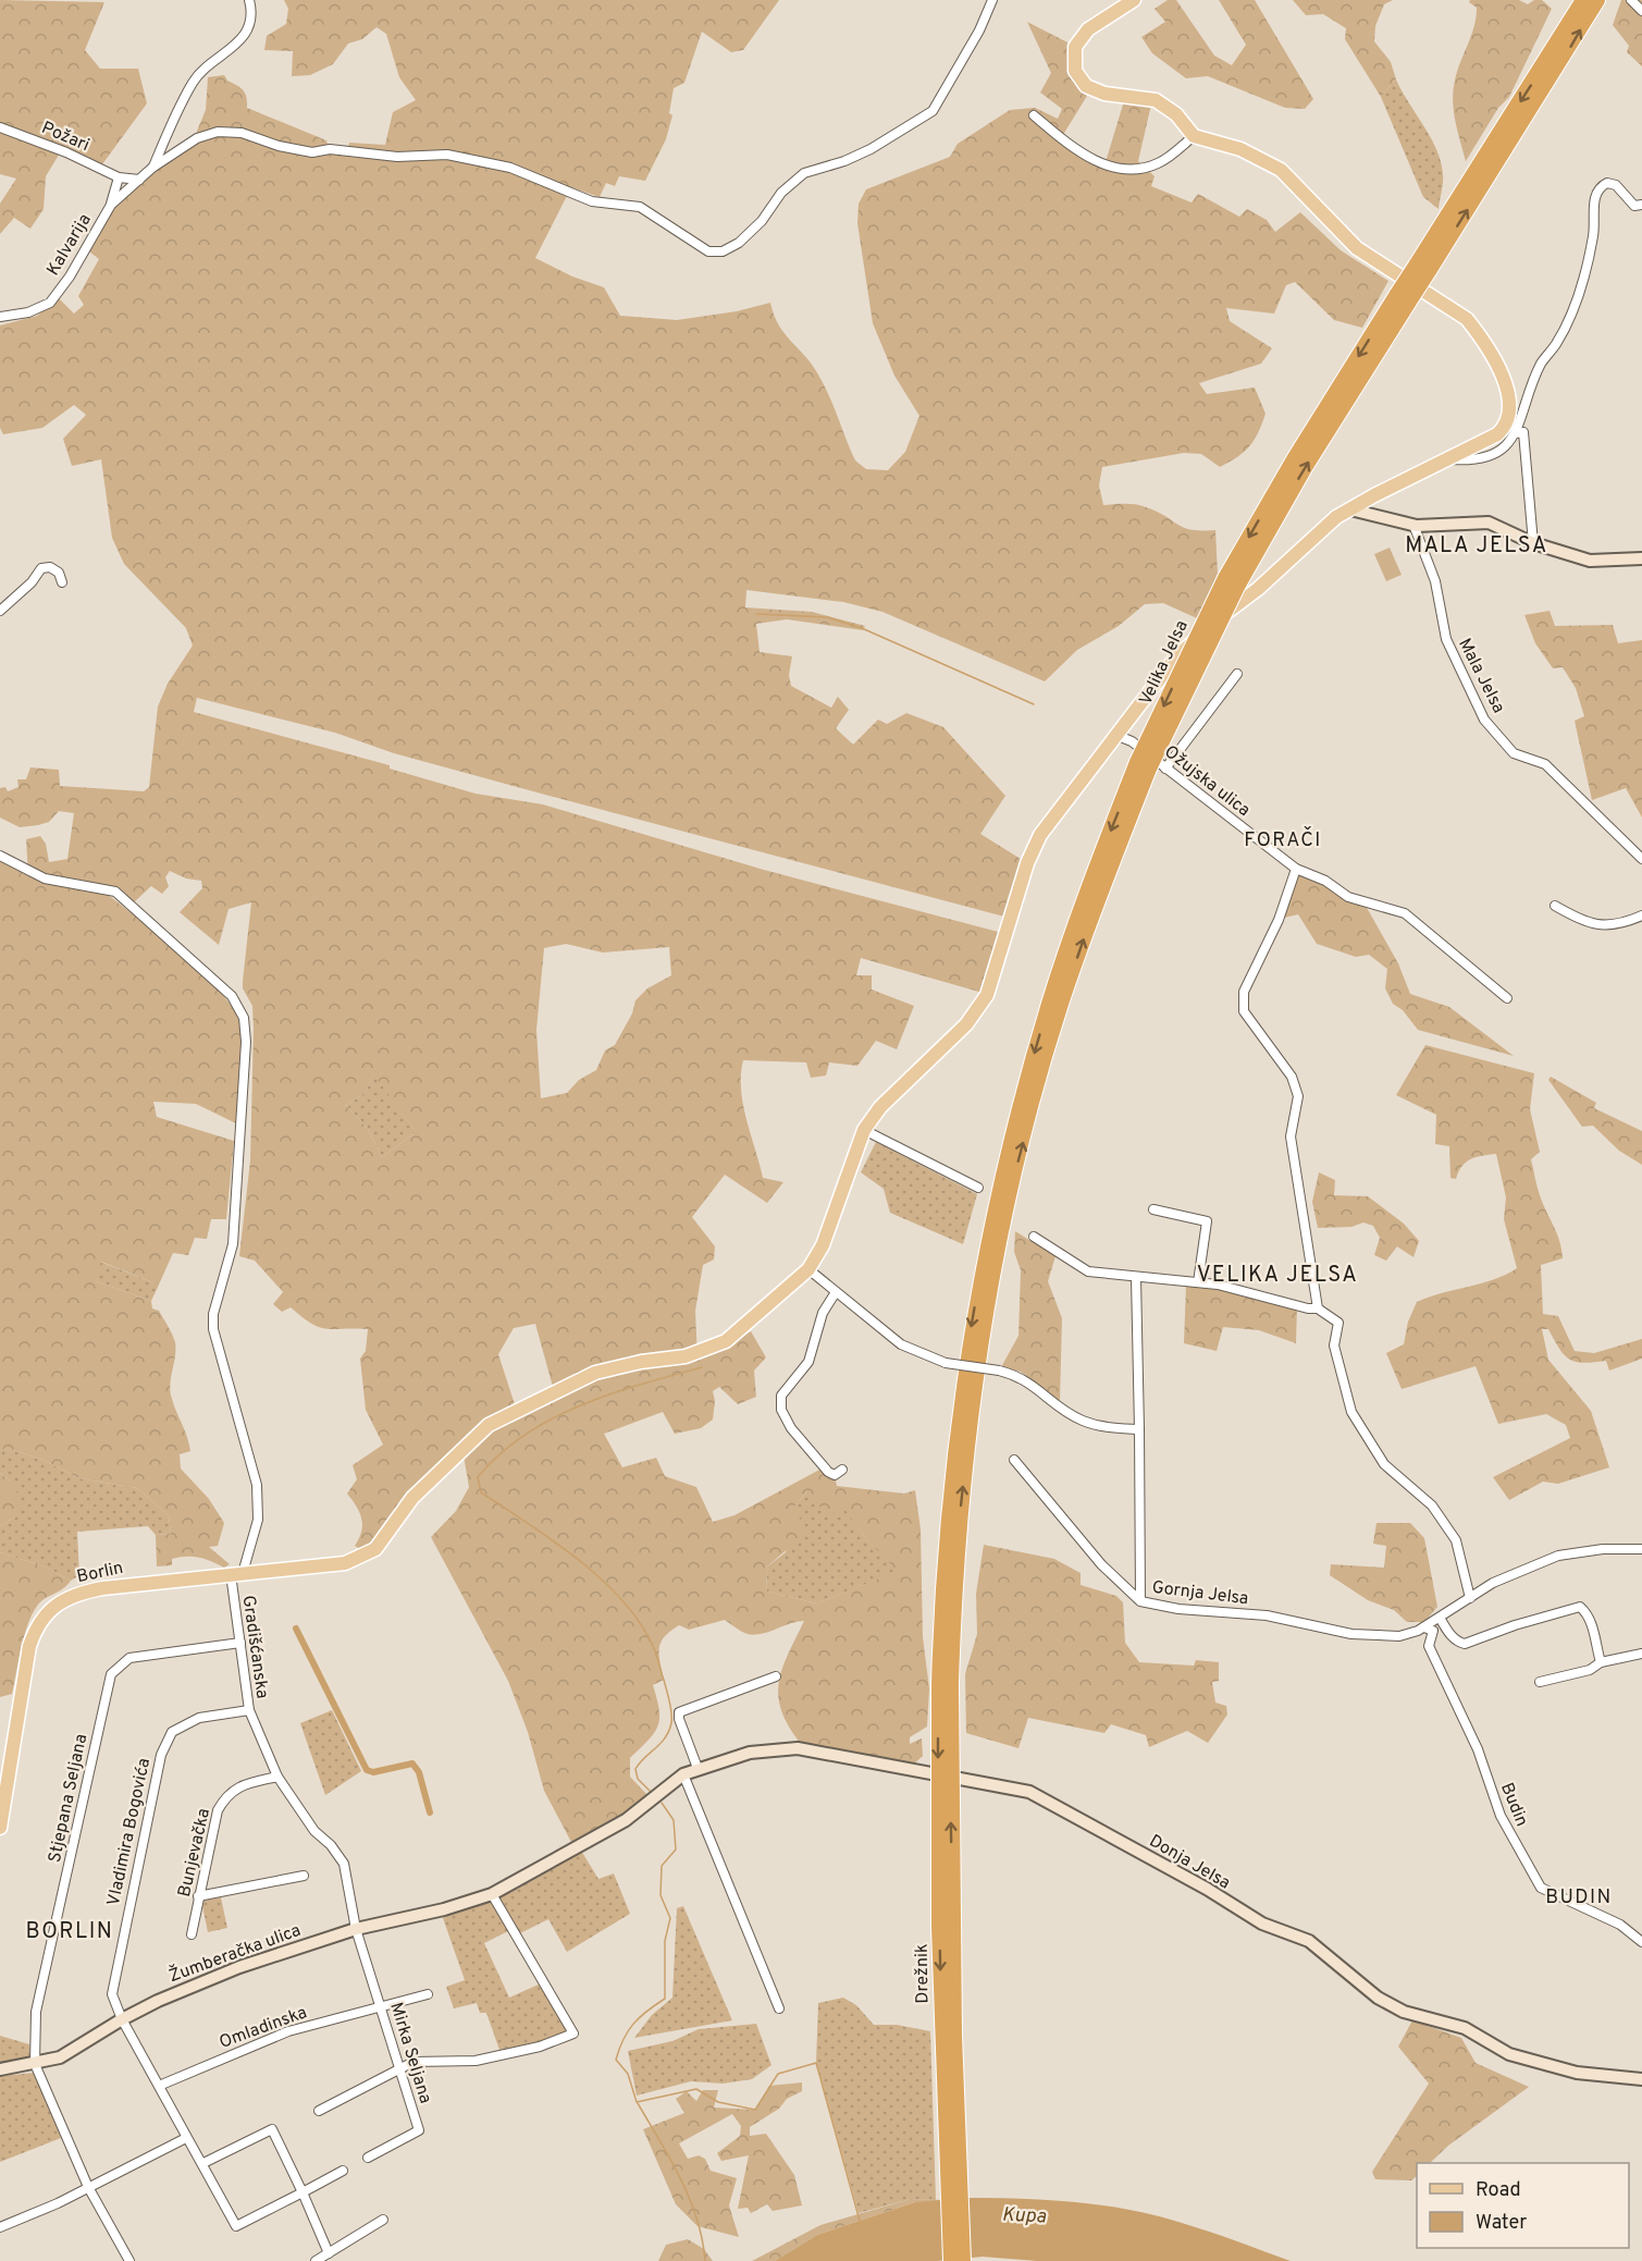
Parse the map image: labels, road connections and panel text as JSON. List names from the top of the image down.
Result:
{
  "streets": {
    "highway": ["Velika Jelsa", "Drežnik"],
    "main road": ["Borlin", "Donja Jelsa", "Žumberačka ulica"],
    "street": [
      "Požari",
      "Kalvarija",
      "Mala Jelsa",
      "Ožujska ulica",
      "Gornja Jelsa",
      "Gradišćanska",
      "Stjepana Seljana",
      "Budin",
      "Vladimira Bogovića",
      "Bunjevačka",
      "Omladinska",
      "Mirka Seljana"
    ]
  },
  "crossings": [
    ["Velika Jelsa", "Drežnik"],
    ["Borlin", "Gradišćanska"],
    ["Gornja Jelsa", "Budin"],
    ["Gradišćanska", "Stjepana Seljana"],
    ["Gradišćanska", "Vladimira Bogovića"],
    ["Gradišćanska", "Bunjevačka"],
    ["Gradišćanska", "Žumberačka ulica"],
    ["Gradišćanska", "Mirka Seljana"],
    ["Stjepana Seljana", "Žumberačka ulica"],
    ["Vladimira Bogovića", "Žumberačka ulica"],
    ["Vladimira Bogovića", "Omladinska"],
    ["Donja Jelsa", "Žumberačka ulica"],
    ["Žumberačka ulica", "Mirka Seljana"],
    ["Omladinska", "Mirka Seljana"]
  ],
  "districts": [
    "MALA JELSA",
    "FORAČI",
    "VELIKA JELSA",
    "BUDIN",
    "BORLIN"
  ],
  "water": ["Kupa"],
  "legend": ["Road", "Water"]
}
